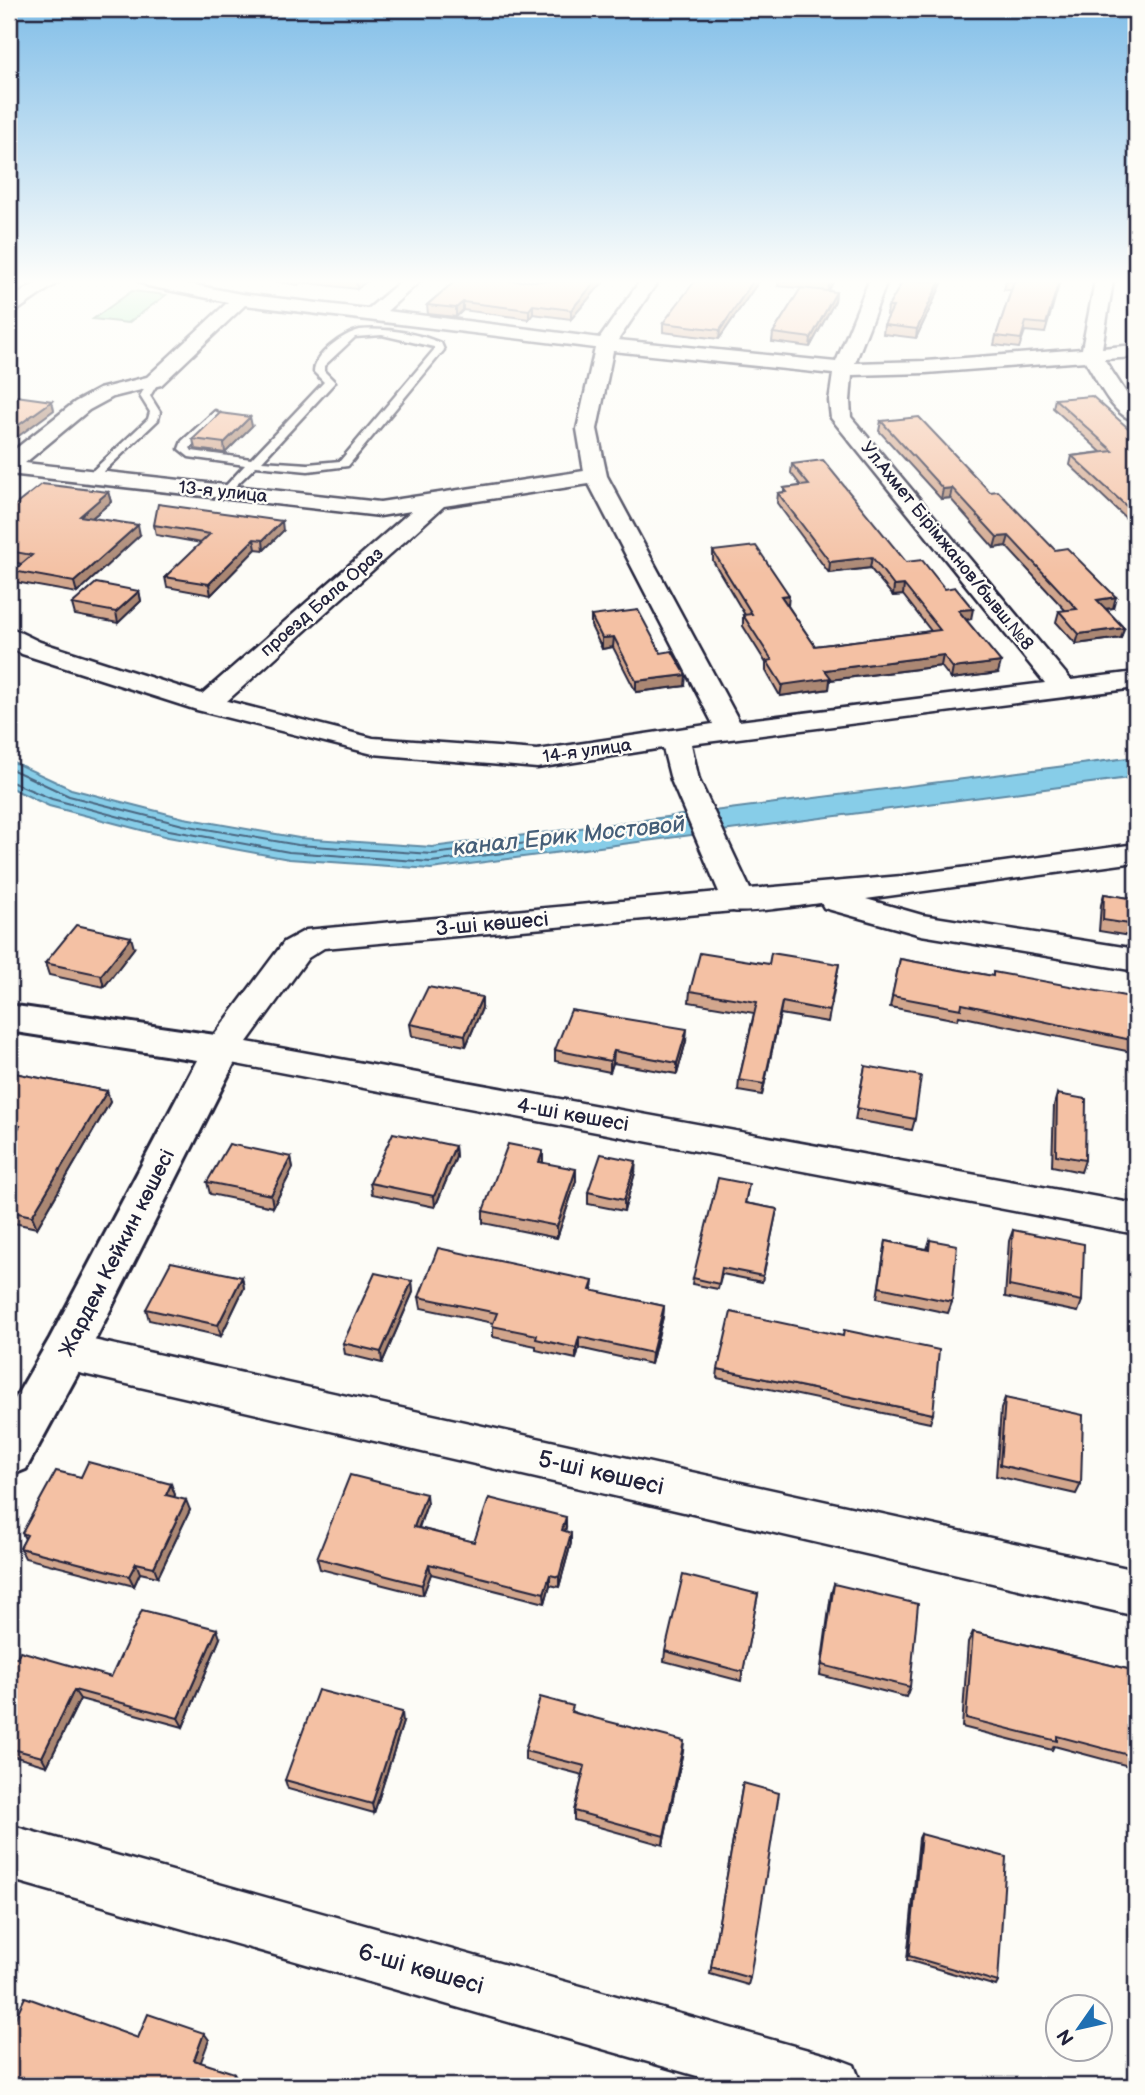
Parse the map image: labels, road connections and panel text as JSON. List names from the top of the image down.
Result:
{
  "streets": {
    "street": [
      "13-я улица",
      "Ул.Ахмет Бірімжанов/бывш.№8",
      "проезд Бала Ораз",
      "14-я улица",
      "3-ші көшесі",
      "4-ші көшесі",
      "Жардем Кейкин көшесі",
      "5-ші көшесі",
      "6-ші көшесі"
    ]
  },
  "crossings": [
    ["13-я улица", "проезд Бала Ораз"],
    ["Ул.Ахмет Бірімжанов/бывш.№8", "14-я улица"],
    ["проезд Бала Ораз", "14-я улица"],
    ["3-ші көшесі", "4-ші көшесі"],
    ["3-ші көшесі", "Жардем Кейкин көшесі"],
    ["4-ші көшесі", "Жардем Кейкин көшесі"],
    ["Жардем Кейкин көшесі", "5-ші көшесі"]
  ],
  "water": ["канал Ерик Мостовой"],
  "north": "bottom left"
}
